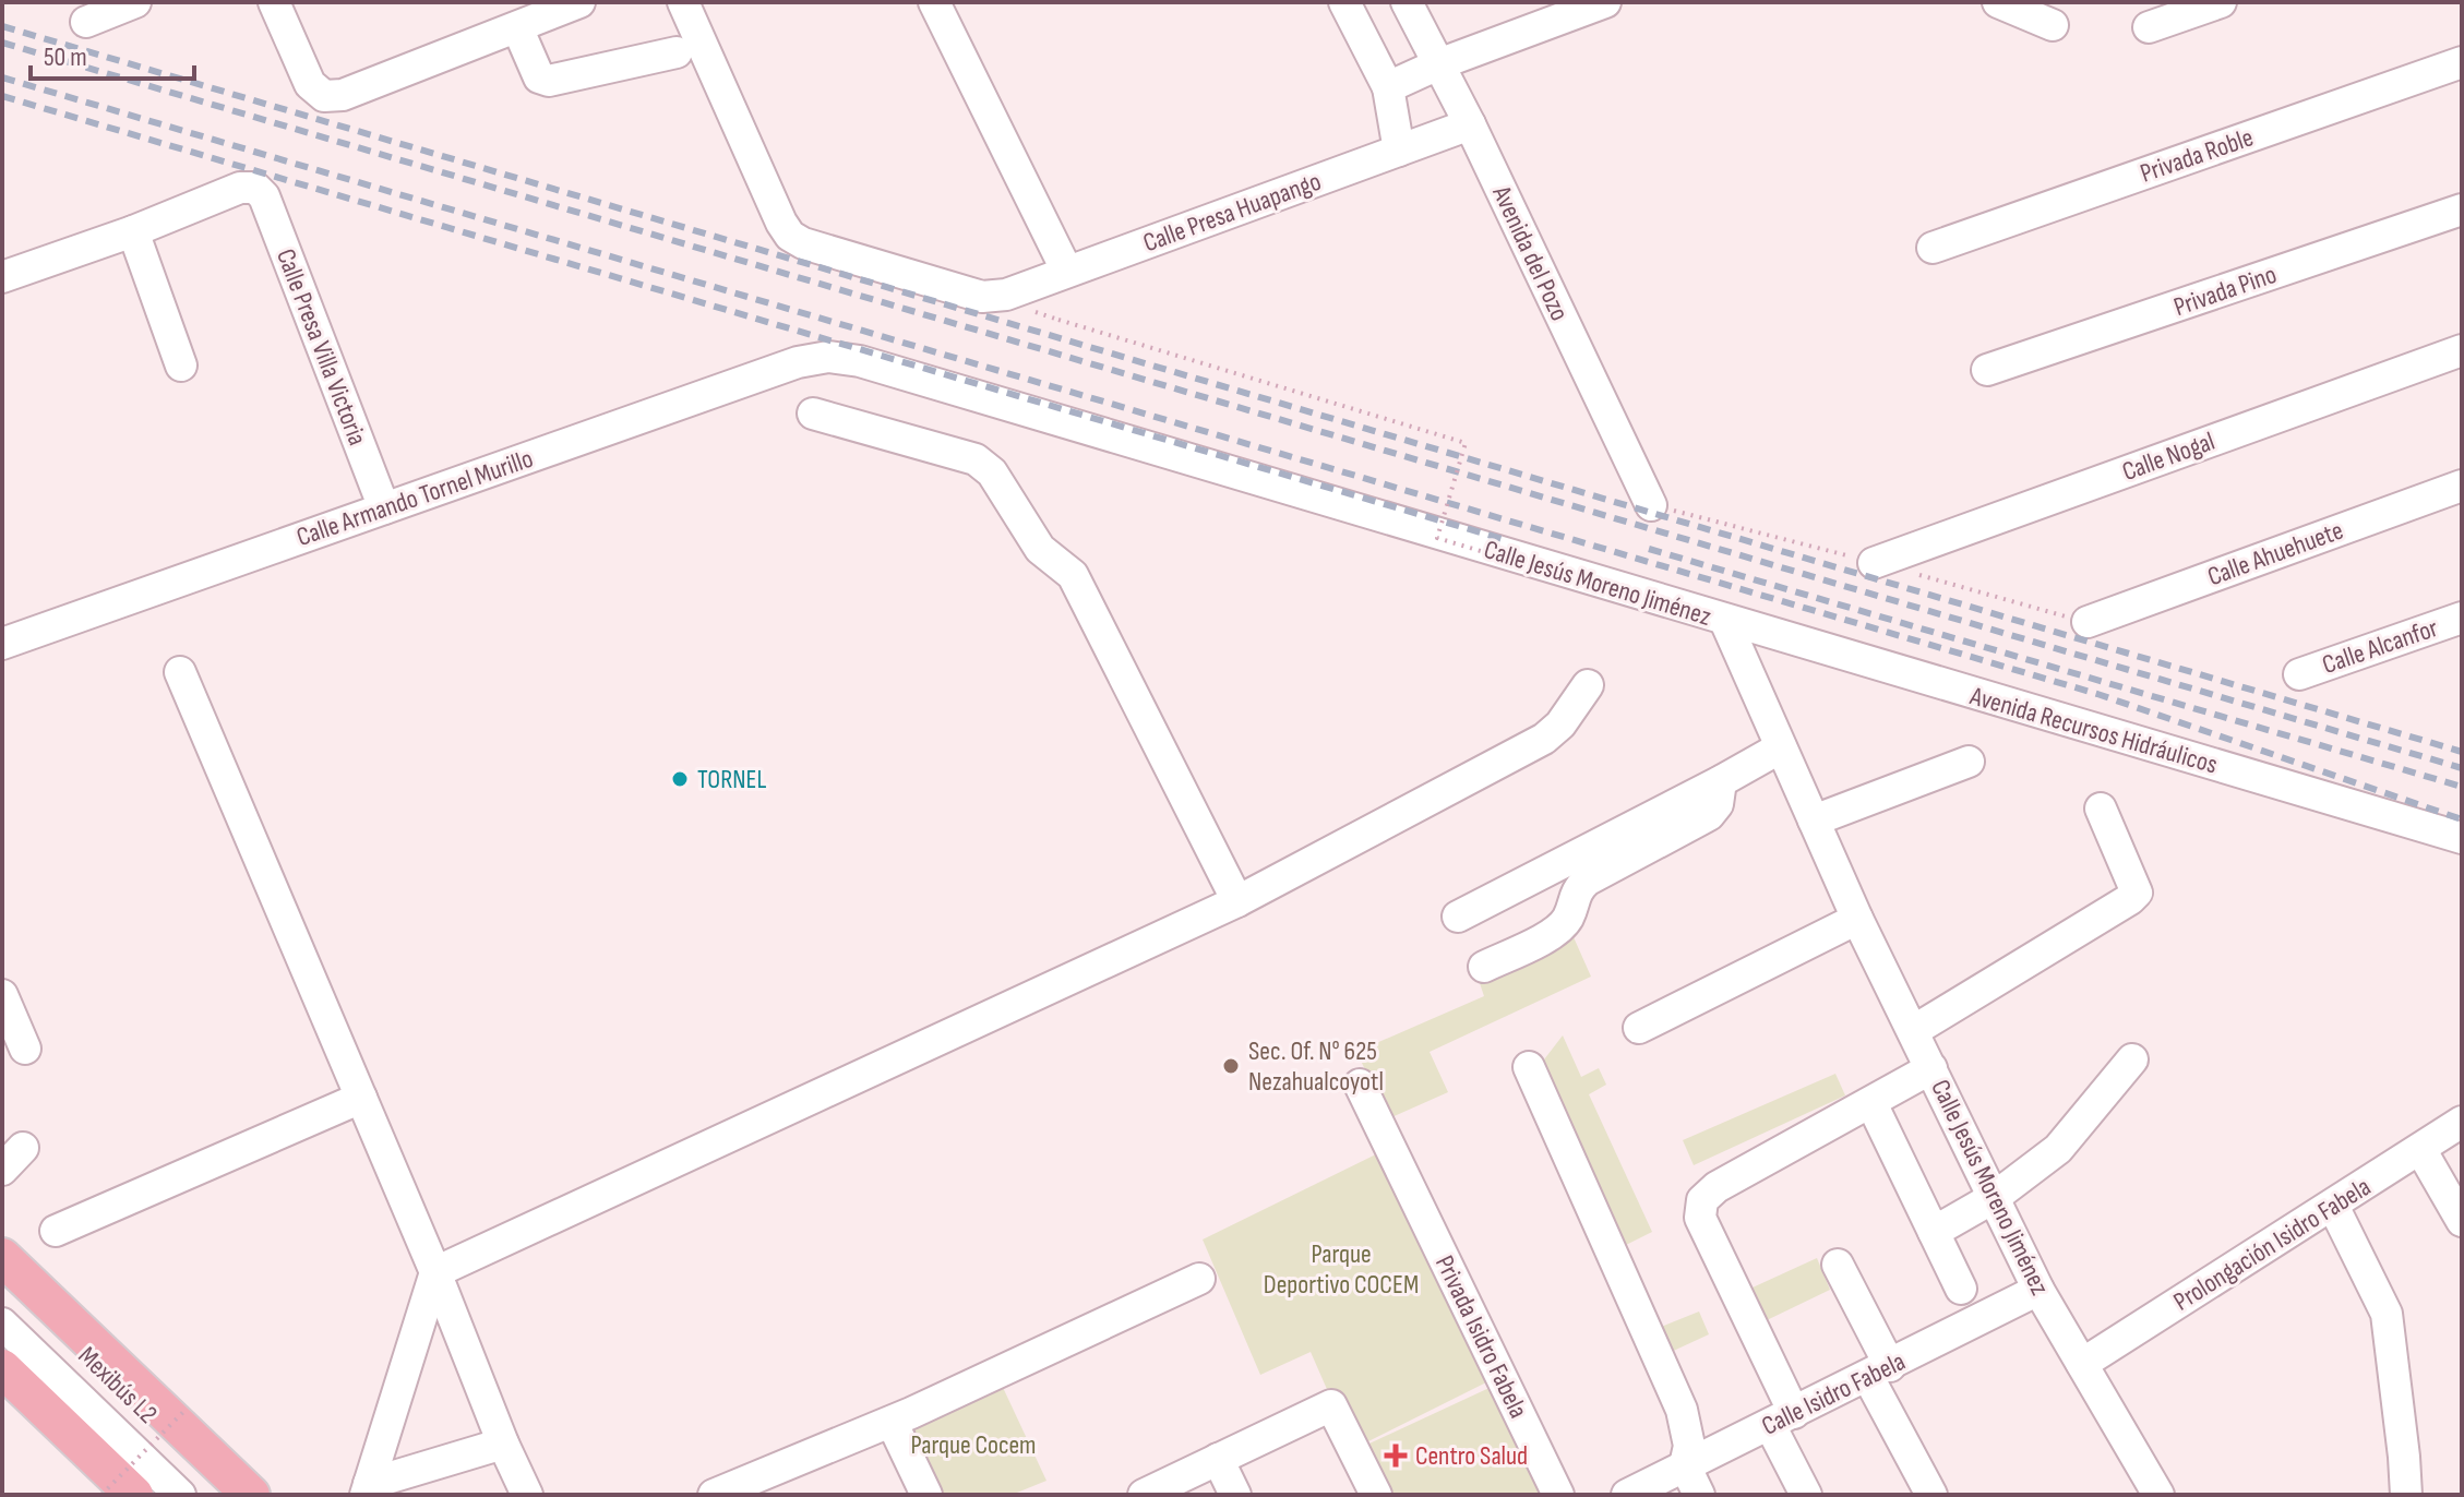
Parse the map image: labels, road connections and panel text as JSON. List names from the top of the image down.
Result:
{
  "streets": {
    "street": [
      "Privada Roble",
      "Calle Presa Huapango",
      "Avenida del Pozo",
      "Privada Pino",
      "Calle Presa Villa Victoria",
      "Calle Nogal",
      "Calle Armando Tornel Murillo",
      "Calle Ahuehuete",
      "Calle Jesús Moreno Jiménez",
      "Calle Alcanfor",
      "Avenida Recursos Hidráulicos",
      "Prolongación Isidro Fabela",
      "Privada Isidro Fabela",
      "Mexibús L2",
      "Calle Isidro Fabela"
    ]
  },
  "crossings": [
    ["Calle Presa Huapango", "Avenida del Pozo"],
    ["Calle Presa Villa Victoria", "Calle Armando Tornel Murillo"],
    ["Calle Armando Tornel Murillo", "Calle Jesús Moreno Jiménez"],
    ["Calle Jesús Moreno Jiménez", "Avenida Recursos Hidráulicos"],
    ["Calle Jesús Moreno Jiménez", "Prolongación Isidro Fabela"],
    ["Calle Jesús Moreno Jiménez", "Calle Isidro Fabela"]
  ],
  "parks": ["Parque Deportivo COCEM", "Parque Cocem"],
  "places": {
    "other": ["TORNEL", "Sec. Of. N° 625 Nezahualcoyotl"],
    "health": ["Centro Salud"]
  },
  "scale_bar": "50 m"
}
